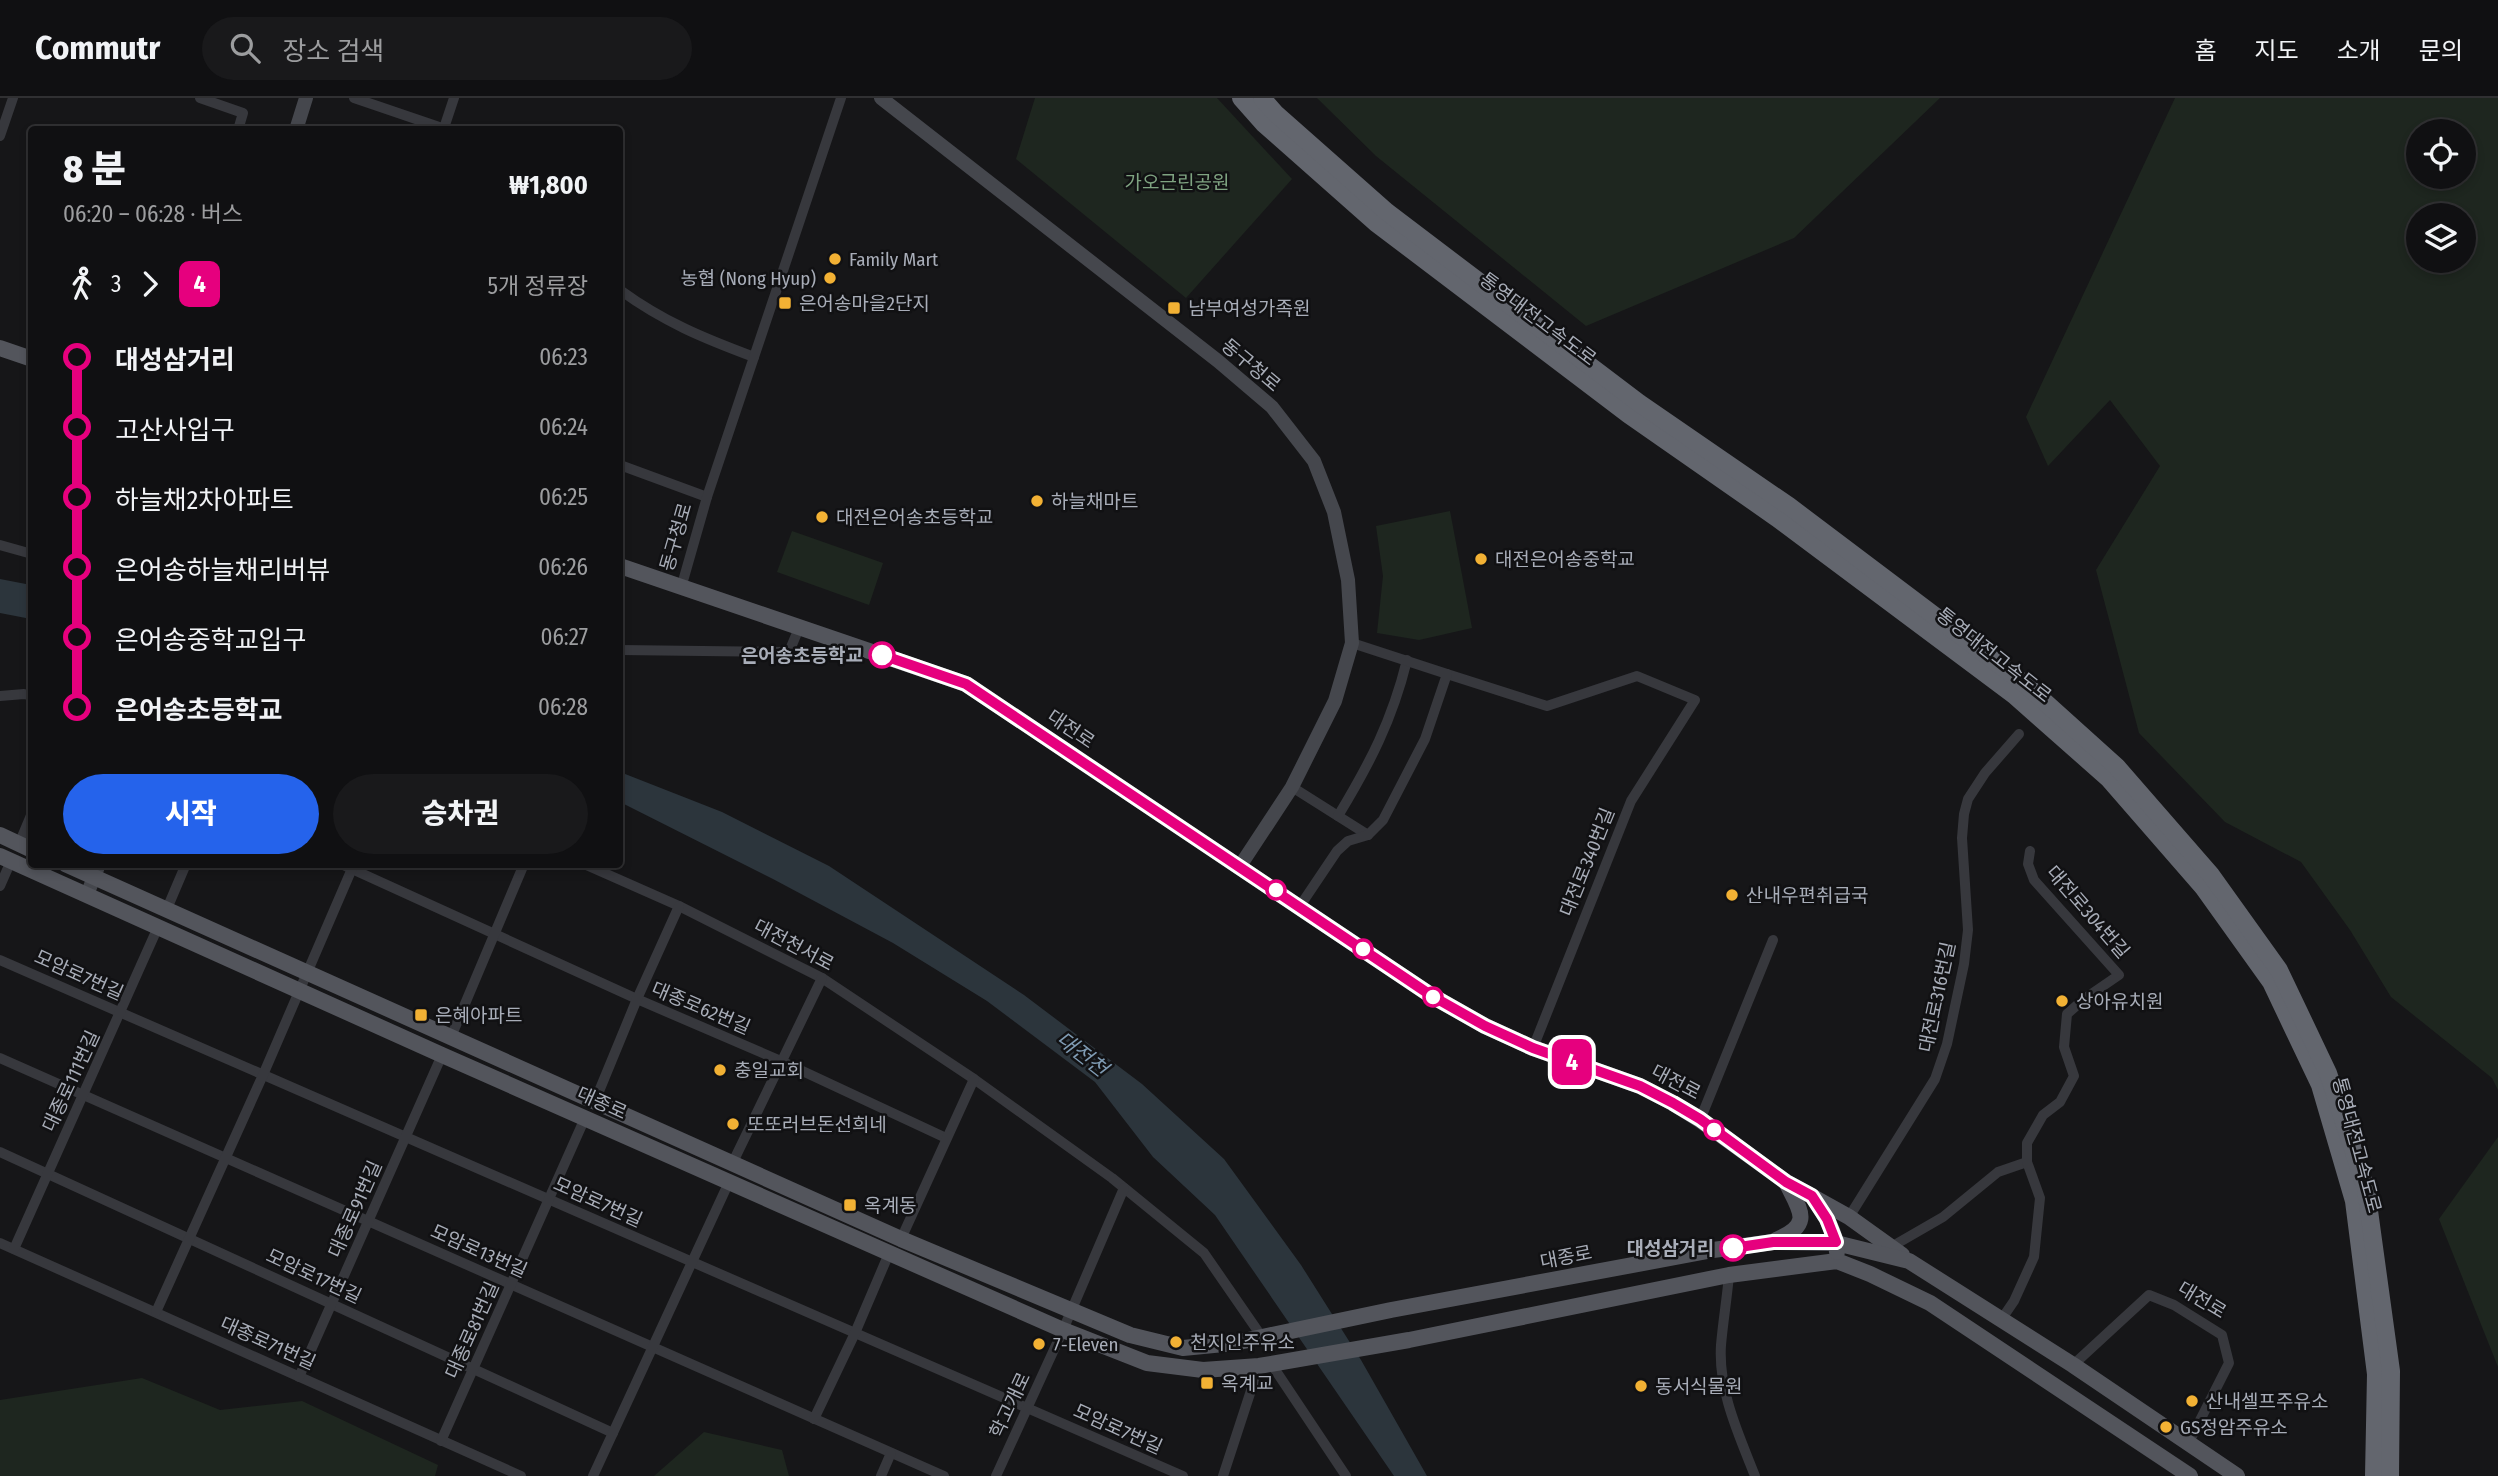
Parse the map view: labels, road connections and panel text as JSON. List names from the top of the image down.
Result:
{
  "streets": {
    "highway": ["통영대전고속도로"],
    "main road": ["동구청로", "대전로", "대종로"],
    "street": [
      "대전로340번길",
      "대전로304번길",
      "대전천서로",
      "모암로7번길",
      "대전로316번길",
      "대종로62번길",
      "대종로111번길",
      "대종로91번길",
      "모암로13번길",
      "모암로17번길",
      "대종로81번길",
      "대종로71번길",
      "학고개로"
    ]
  },
  "crossings": [
    ["동구청로", "대전로"],
    ["대전로", "대전로340번길"],
    ["대전로", "대전로316번길"],
    ["대전천서로", "대종로"],
    ["모암로7번길", "대종로111번길"],
    ["모암로7번길", "대종로91번길"],
    ["모암로7번길", "대종로81번길"],
    ["모암로7번길", "학고개로"],
    ["대종로62번길", "대종로"],
    ["대종로111번길", "대종로"],
    ["대종로111번길", "모암로13번길"],
    ["대종로111번길", "모암로17번길"],
    ["대종로111번길", "대종로71번길"],
    ["대종로", "대종로91번길"],
    ["대종로", "대종로81번길"],
    ["대종로", "학고개로"],
    ["대종로91번길", "모암로13번길"],
    ["대종로91번길", "모암로17번길"],
    ["대종로91번길", "대종로71번길"],
    ["모암로13번길", "대종로81번길"],
    ["모암로17번길", "대종로81번길"],
    ["대종로81번길", "대종로71번길"]
  ],
  "water": ["대전천"],
  "parks": ["가오근린공원"],
  "places": {
    "other": [
      "Family Mart",
      "농협 (Nong Hyup)",
      "하늘채마트",
      "대전은어송초등학교",
      "대전은어송중학교",
      "은어송초등학교",
      "산내우편취급국",
      "상아유치원",
      "충일교회",
      "또또러브돈선희네",
      "대성삼거리",
      "천지인주유소",
      "7-Eleven",
      "동서식물원",
      "산내셀프주유소",
      "GS정암주유소"
    ],
    "transit": [
      "은어송마을2단지",
      "남부여성가족원",
      "은혜아파트",
      "옥계동",
      "옥계교"
    ]
  },
  "lines": ["bus line 4"],
  "page": {
    "header": "Commutr",
    "search": "장소 검색",
    "nav": [
      "홈",
      "지도",
      "소개",
      "문의"
    ],
    "on_map": "4",
    "heading": ["8 분", "06:20 – 06:28 · 버스", "₩1,800"],
    "legs": ["3", "4", "5개 정류장"],
    "list": [
      {
        "name": "대성삼거리",
        "value": "06:23"
      },
      {
        "name": "고산사입구",
        "value": "06:24"
      },
      {
        "name": "하늘채2차아파트",
        "value": "06:25"
      },
      {
        "name": "은어송하늘채리버뷰",
        "value": "06:26"
      },
      {
        "name": "은어송중학교입구",
        "value": "06:27"
      },
      {
        "name": "은어송초등학교",
        "value": "06:28"
      }
    ],
    "buttons": ["시작", "승차권"]
  }
}
